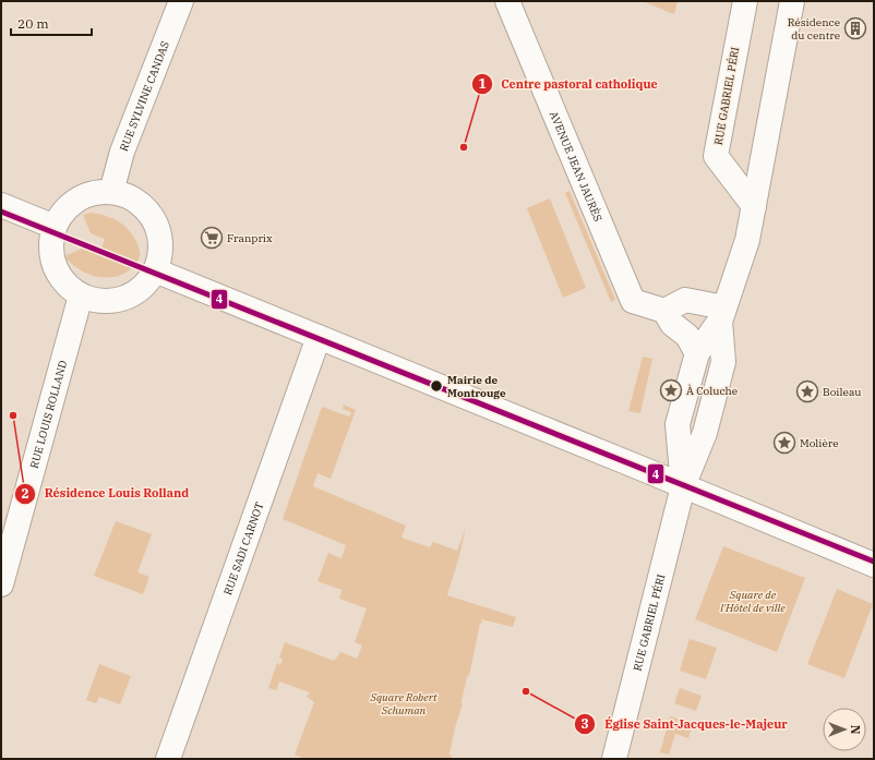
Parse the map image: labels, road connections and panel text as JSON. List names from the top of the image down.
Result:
{
  "streets": {
    "main road": [
      "RUE SYLVINE CANDAS",
      "RUE GABRIEL PÉRI",
      "AVENUE JEAN JAURÈS",
      "RUE LOUIS ROLLAND",
      "RUE SADI CARNOT"
    ]
  },
  "crossings": [
    ["RUE SYLVINE CANDAS", "RUE LOUIS ROLLAND"]
  ],
  "parks": ["Square de l'Hôtel de ville", "Square Robert Schuman"],
  "places": {
    "building": ["Résidence du centre"],
    "other": [
      "Centre pastoral catholique",
      "Mairie de Montrouge",
      "Résidence Louis Rolland",
      "Église Saint-Jacques-le-Majeur"
    ],
    "supermarket": ["Franprix"],
    "place": ["À Coluche", "Boileau", "Molière"]
  },
  "lines": ["transit line 4"],
  "scale_bar": "20 m",
  "north": "right"
}
